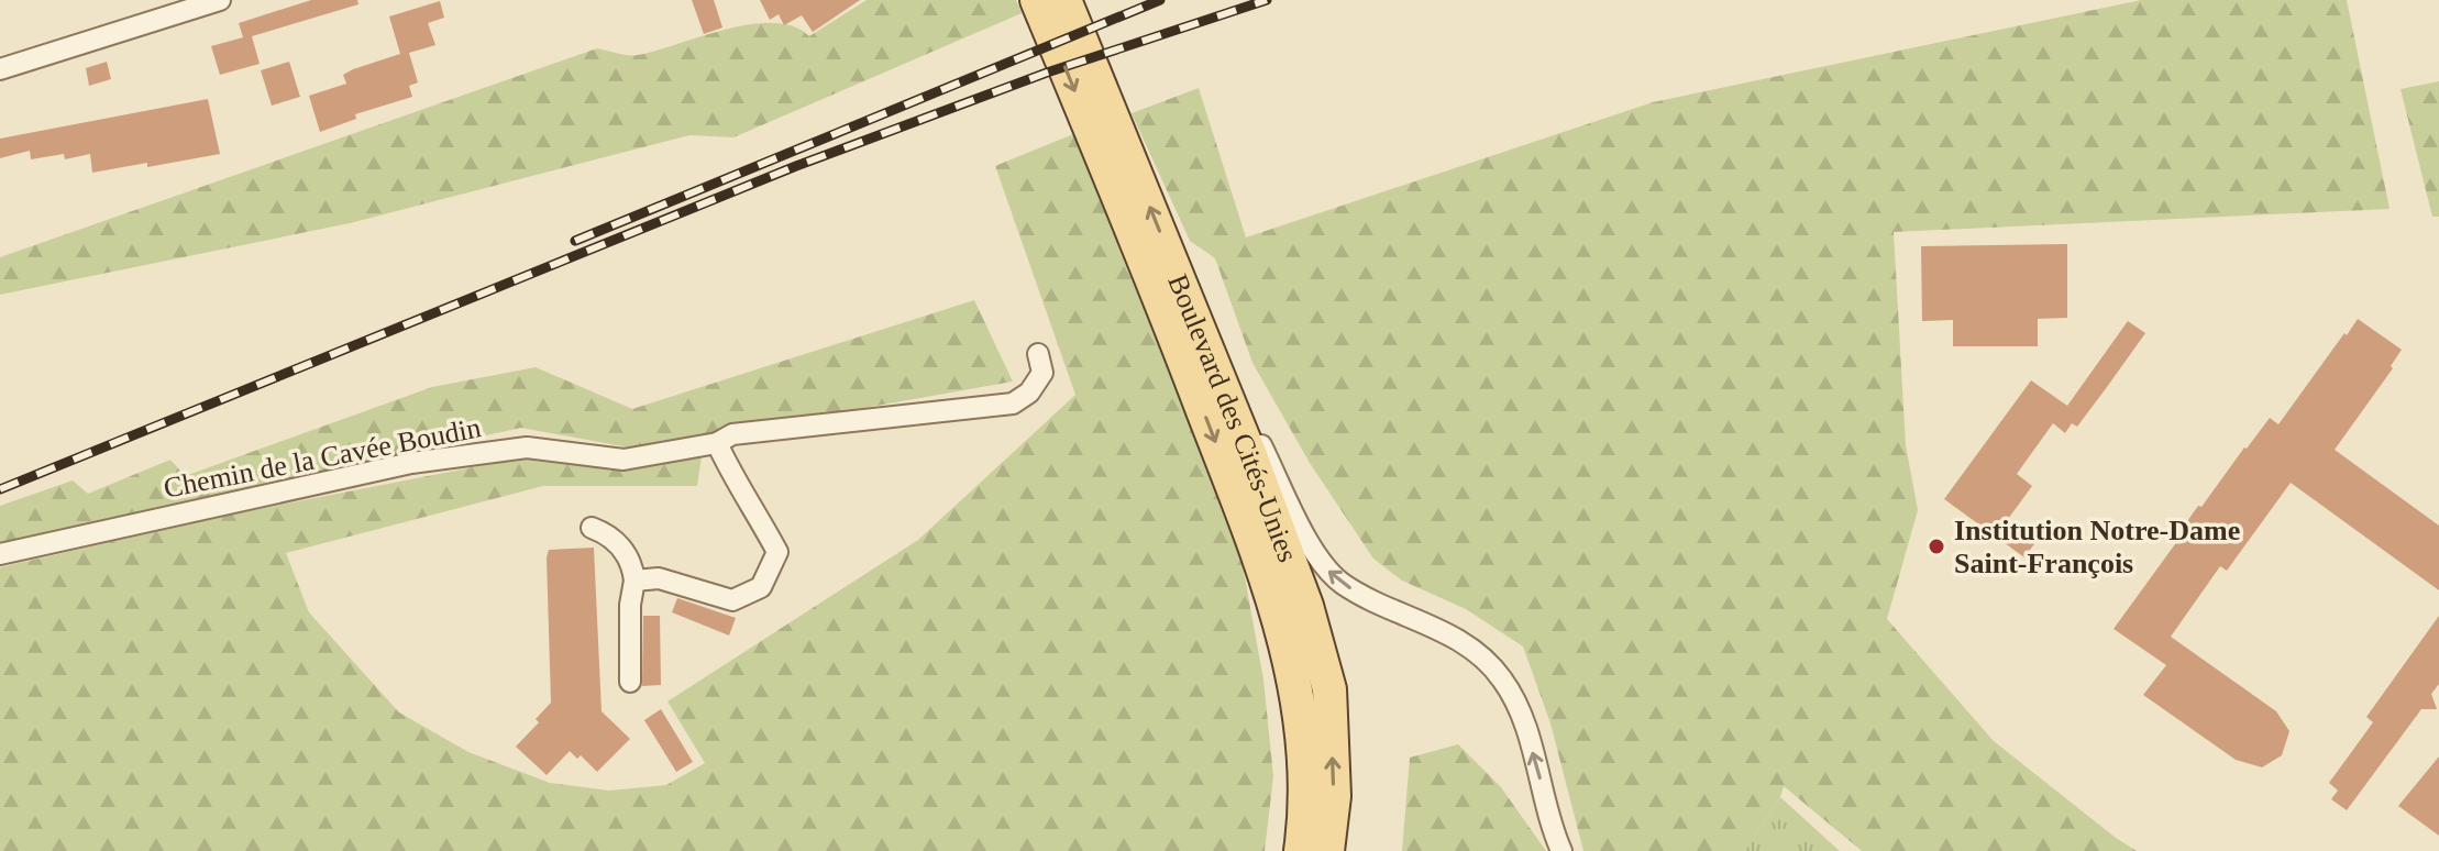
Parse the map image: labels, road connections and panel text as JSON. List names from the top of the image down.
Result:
{
  "streets": {
    "main road": ["Boulevard des Cités-Unies"],
    "street": ["Chemin de la Cavée Boudin"]
  },
  "places": ["Institution Notre‐Dame Saint‐François"]
}
